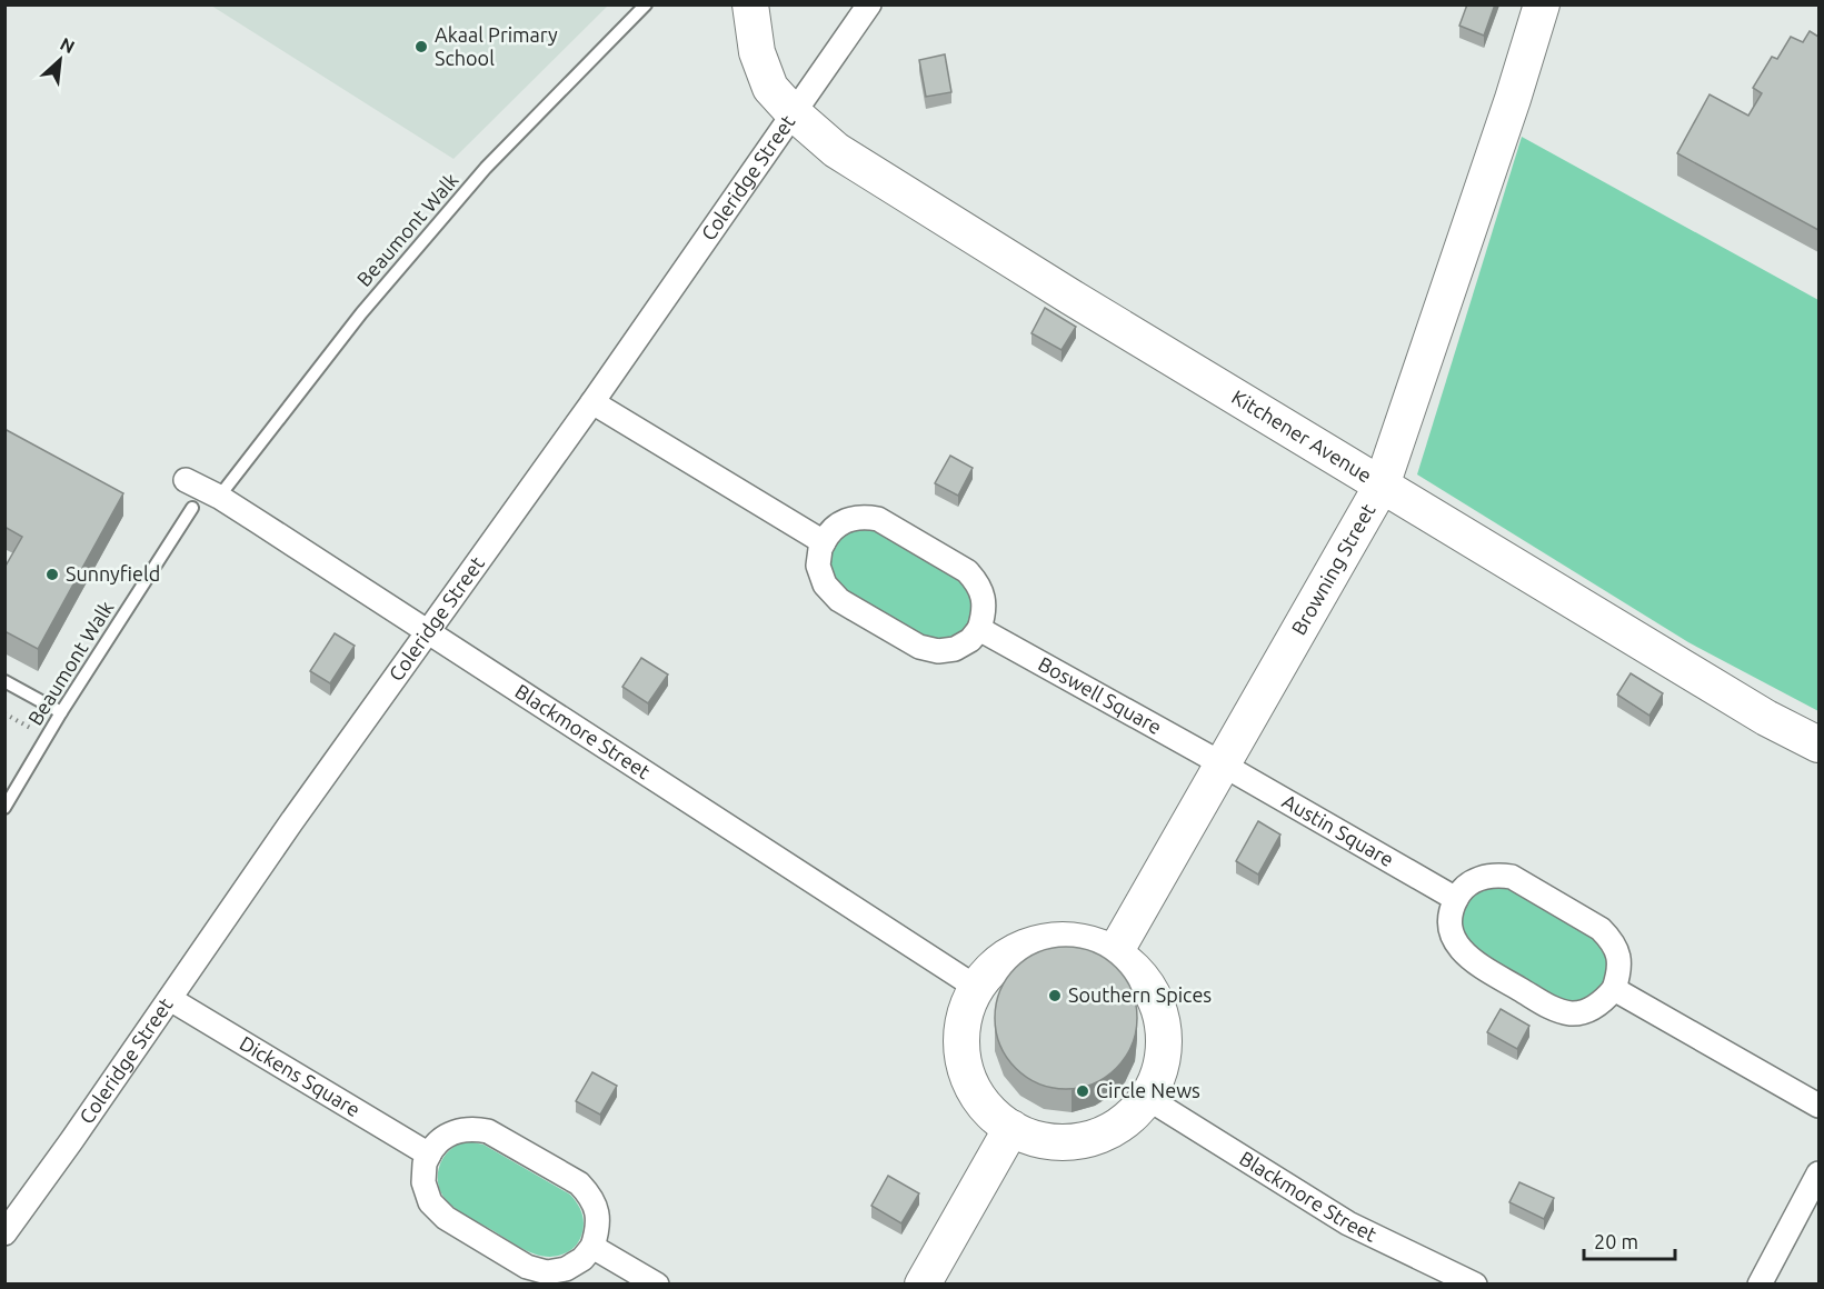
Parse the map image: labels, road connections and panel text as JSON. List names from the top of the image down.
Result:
{
  "streets": {
    "street": [
      "Coleridge Street",
      "Kitchener Avenue",
      "Browning Street",
      "Boswell Square",
      "Blackmore Street",
      "Austin Square",
      "Dickens Square"
    ],
    "lane": ["Beaumont Walk"]
  },
  "crossings": [
    ["Coleridge Street", "Kitchener Avenue"],
    ["Coleridge Street", "Blackmore Street"],
    ["Coleridge Street", "Dickens Square"],
    ["Beaumont Walk", "Blackmore Street"],
    ["Kitchener Avenue", "Browning Street"],
    ["Browning Street", "Boswell Square"],
    ["Browning Street", "Blackmore Street"],
    ["Browning Street", "Austin Square"],
    ["Boswell Square", "Austin Square"]
  ],
  "places": [
    "Akaal Primary School",
    "Sunnyfield",
    "Southern Spices",
    "Circle News"
  ],
  "scale_bar": "20 m",
  "north": "top right"
}
